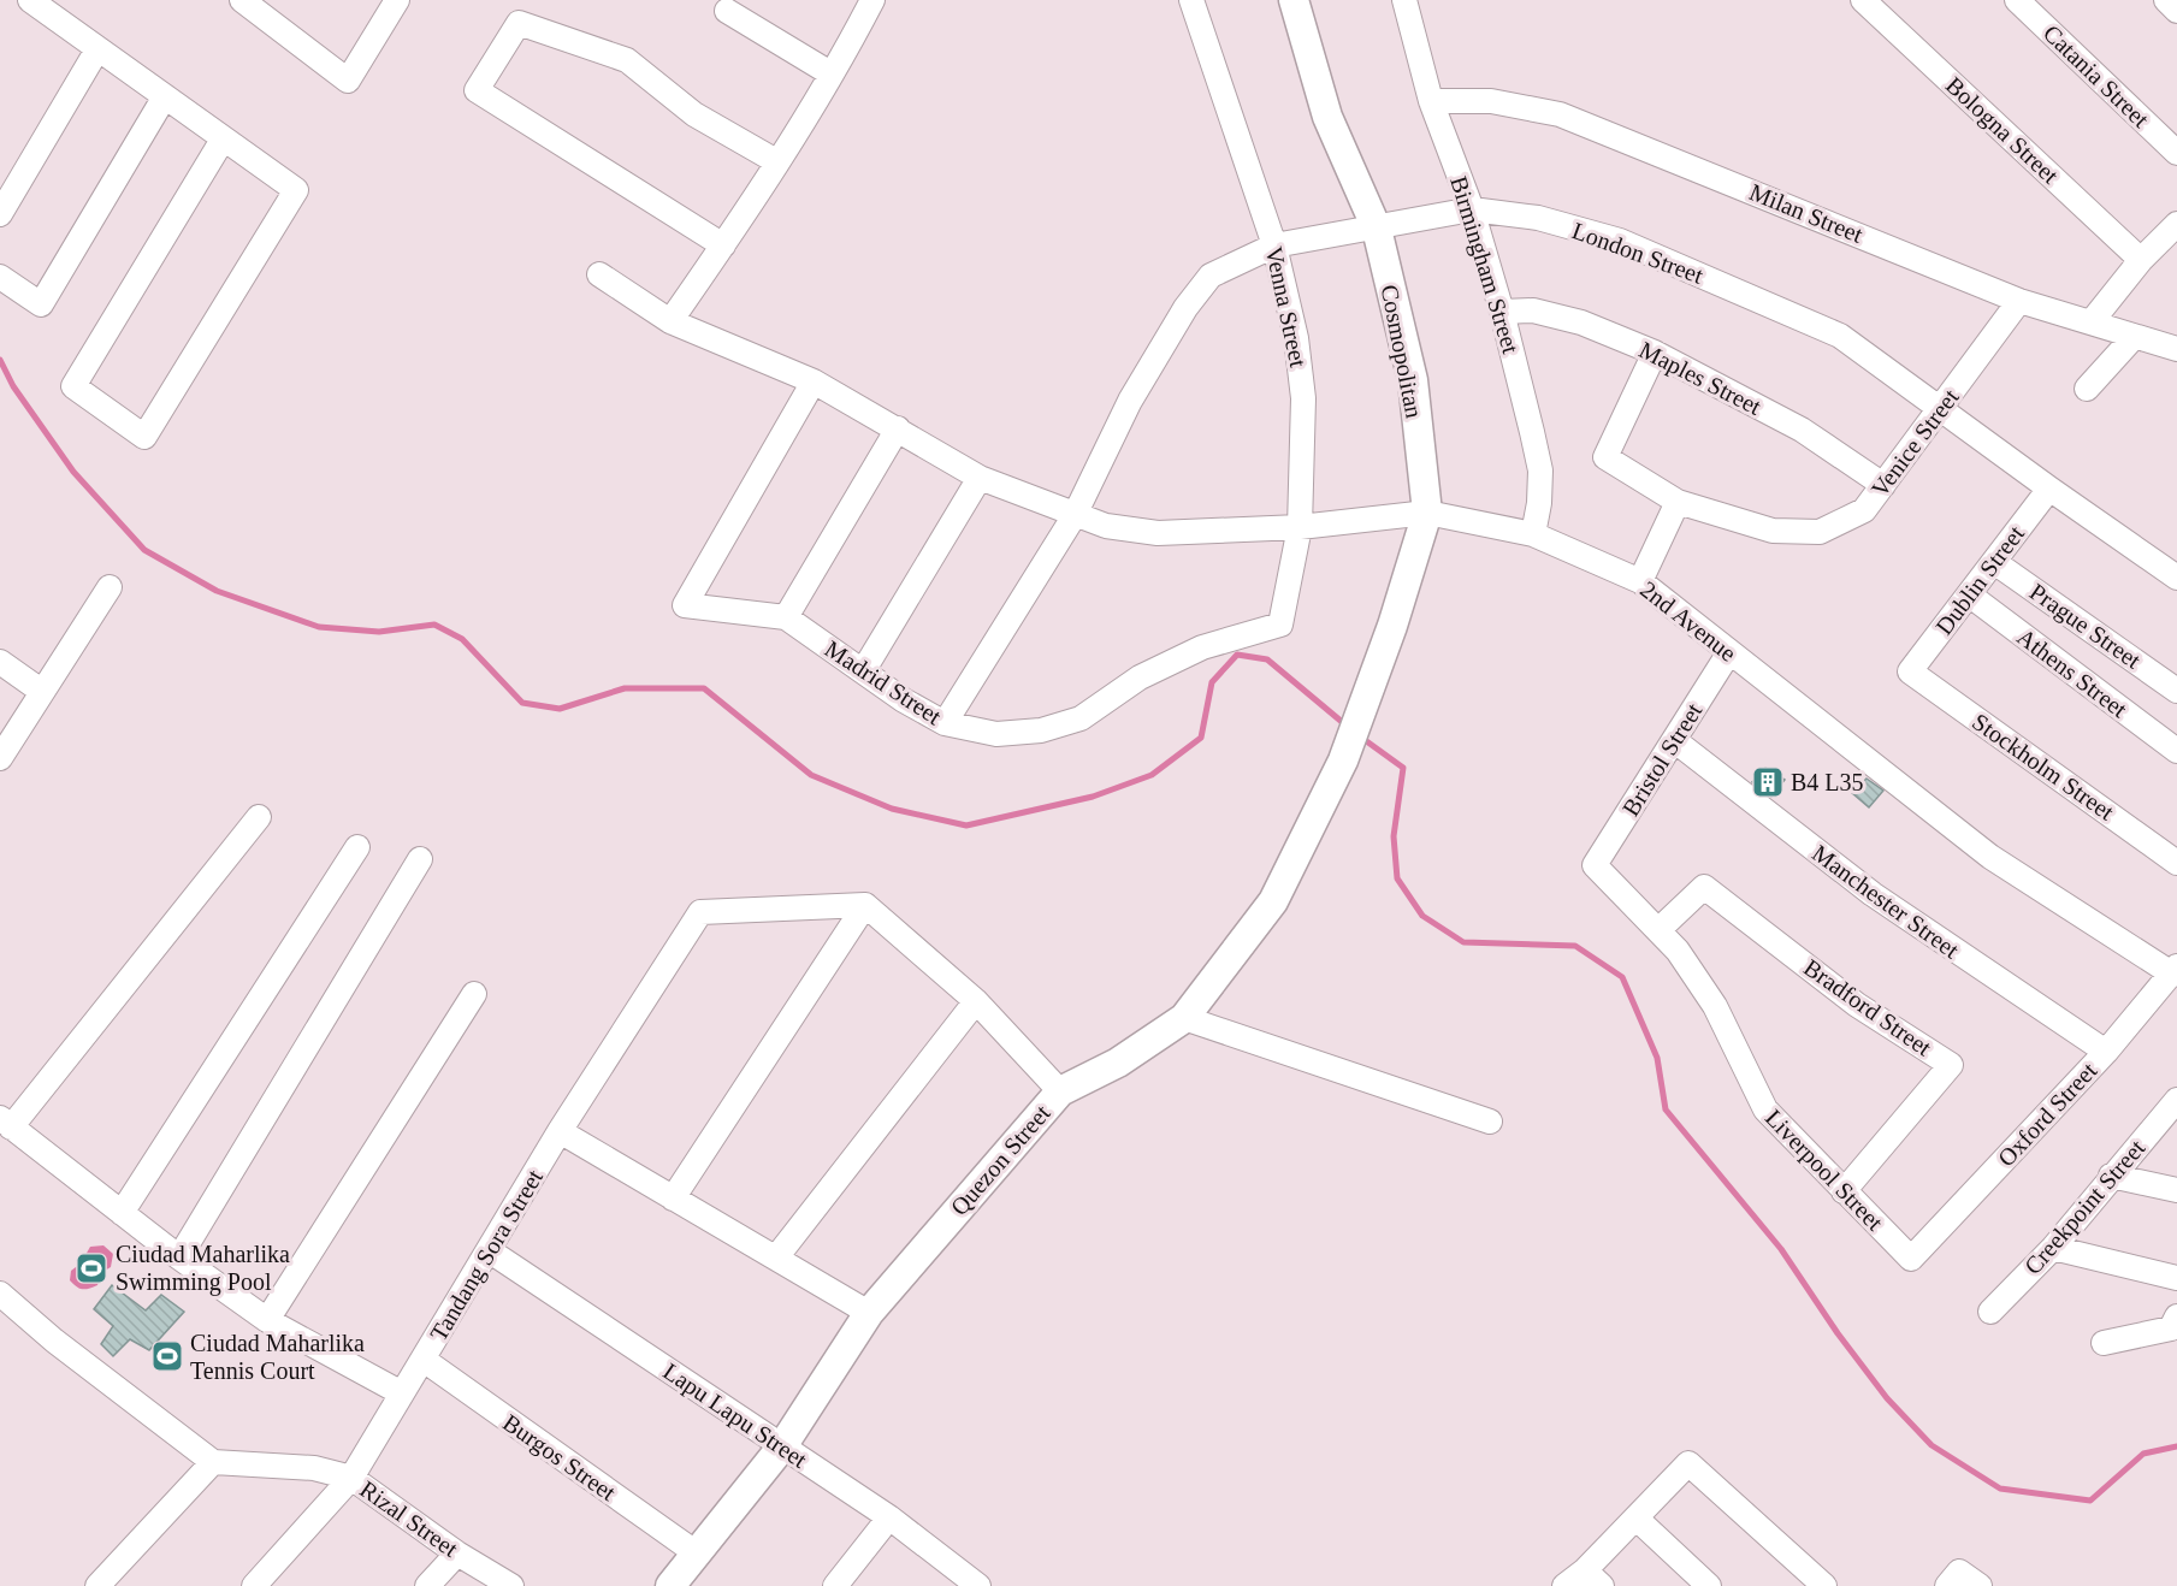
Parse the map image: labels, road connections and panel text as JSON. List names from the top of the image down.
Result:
{
  "streets": {
    "street": [
      "Catania Street",
      "Bologna Street",
      "Milan Street",
      "London Street",
      "Birmingham Street",
      "Venna Street",
      "Cosmopolitan",
      "Maples Street",
      "Venice Street",
      "Dublin Street",
      "2nd Avenue",
      "Prague Street",
      "Athens Street",
      "Madrid Street",
      "Bristol Street",
      "Stockholm Street",
      "Manchester Street",
      "Bradford Street",
      "Oxford Street",
      "Quezon Street",
      "Liverpool Street",
      "Creekpoint Street",
      "Tandang Sora Street",
      "Lapu Lapu Street",
      "Burgos Street",
      "Rizal Street"
    ]
  },
  "crossings": [
    ["Milan Street", "Birmingham Street"],
    ["Milan Street", "Venice Street"],
    ["London Street", "Birmingham Street"],
    ["London Street", "Venna Street"],
    ["London Street", "Cosmopolitan"],
    ["London Street", "Venice Street"],
    ["London Street", "Dublin Street"],
    ["London Street", "2nd Avenue"],
    ["London Street", "Madrid Street"],
    ["Birmingham Street", "Maples Street"],
    ["Birmingham Street", "2nd Avenue"],
    ["Venna Street", "2nd Avenue"],
    ["Venna Street", "Madrid Street"],
    ["Cosmopolitan", "2nd Avenue"],
    ["Cosmopolitan", "Quezon Street"],
    ["Maples Street", "Venice Street"],
    ["Dublin Street", "Prague Street"],
    ["Dublin Street", "Athens Street"],
    ["Dublin Street", "Stockholm Street"],
    ["2nd Avenue", "Madrid Street"],
    ["2nd Avenue", "Bristol Street"],
    ["2nd Avenue", "Oxford Street"],
    ["Bristol Street", "Manchester Street"],
    ["Bristol Street", "Liverpool Street"],
    ["Manchester Street", "Oxford Street"],
    ["Bradford Street", "Liverpool Street"],
    ["Oxford Street", "Liverpool Street"],
    ["Quezon Street", "Lapu Lapu Street"],
    ["Quezon Street", "Burgos Street"],
    ["Tandang Sora Street", "Lapu Lapu Street"],
    ["Tandang Sora Street", "Burgos Street"],
    ["Tandang Sora Street", "Rizal Street"]
  ],
  "places": {
    "building": ["B4 L35"],
    "sports": ["Ciudad Maharlika Swimming Pool", "Ciudad Maharlika Tennis Court"]
  }
}
